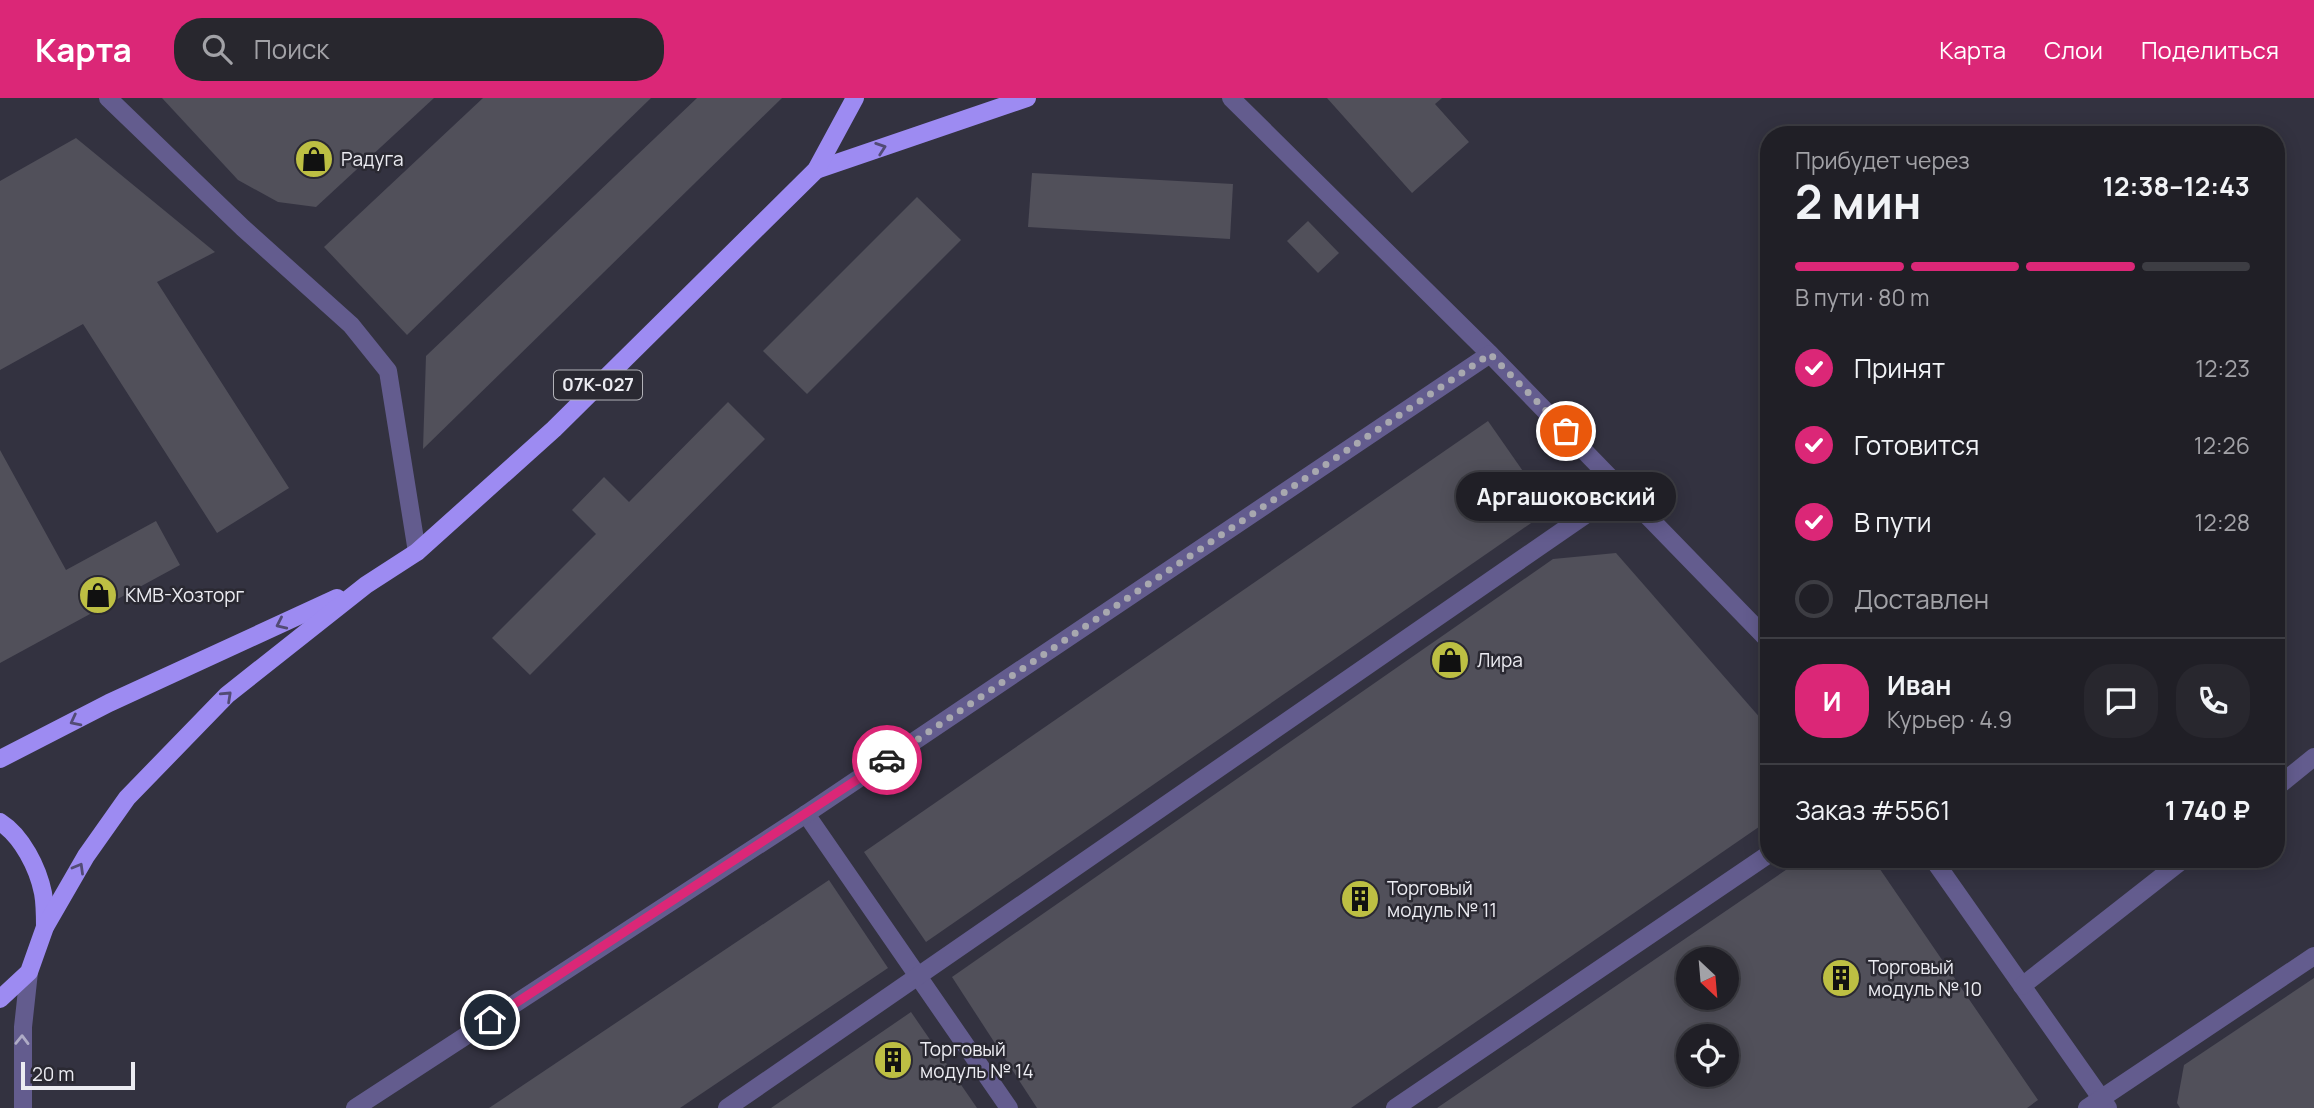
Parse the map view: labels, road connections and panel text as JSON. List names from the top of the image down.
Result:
{
  "streets": {
    "main road": ["07К-027"]
  },
  "places": {
    "shop": ["Радуга", "КМВ-Хозторг", "Лира"],
    "other": ["Аргашоковский"],
    "building": ["Торговый модуль № 11", "Торговый модуль № 10", "Торговый модуль № 14"]
  },
  "scale_bar": "20 m",
  "north": "bottom right",
  "page": {
    "header": "Карта",
    "search": "Поиск",
    "nav": ["Карта", "Слои", "Поделиться"],
    "heading": ["2 мин", "Прибудет через", "12:38–12:43"],
    "panel": [
      "Иван",
      "Курьер · 4.9",
      "Заказ #5561",
      "1 740 ₽"
    ],
    "bar": "В пути · 80 m",
    "list": [
      ["Принят", "12:23"],
      ["Готовится", "12:26"],
      ["В пути", "12:28"],
      "Доставлен"
    ],
    "bubble": "Аргашоковский",
    "round": "И",
    "scale": "20 m"
  }
}
